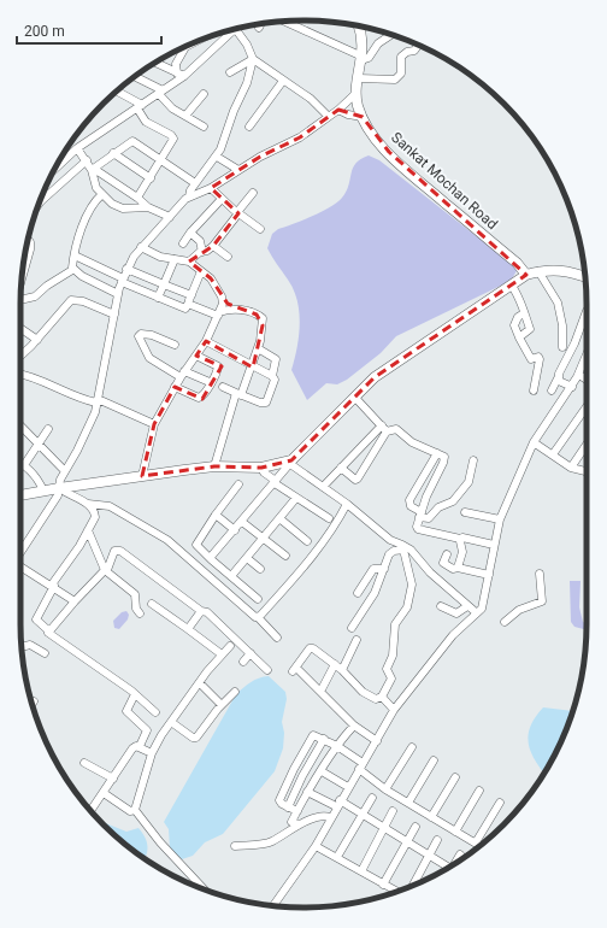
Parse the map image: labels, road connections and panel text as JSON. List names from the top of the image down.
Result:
{
  "streets": {
    "main road": ["Sankat Mochan Road"]
  },
  "scale_bar": "200 m"
}
